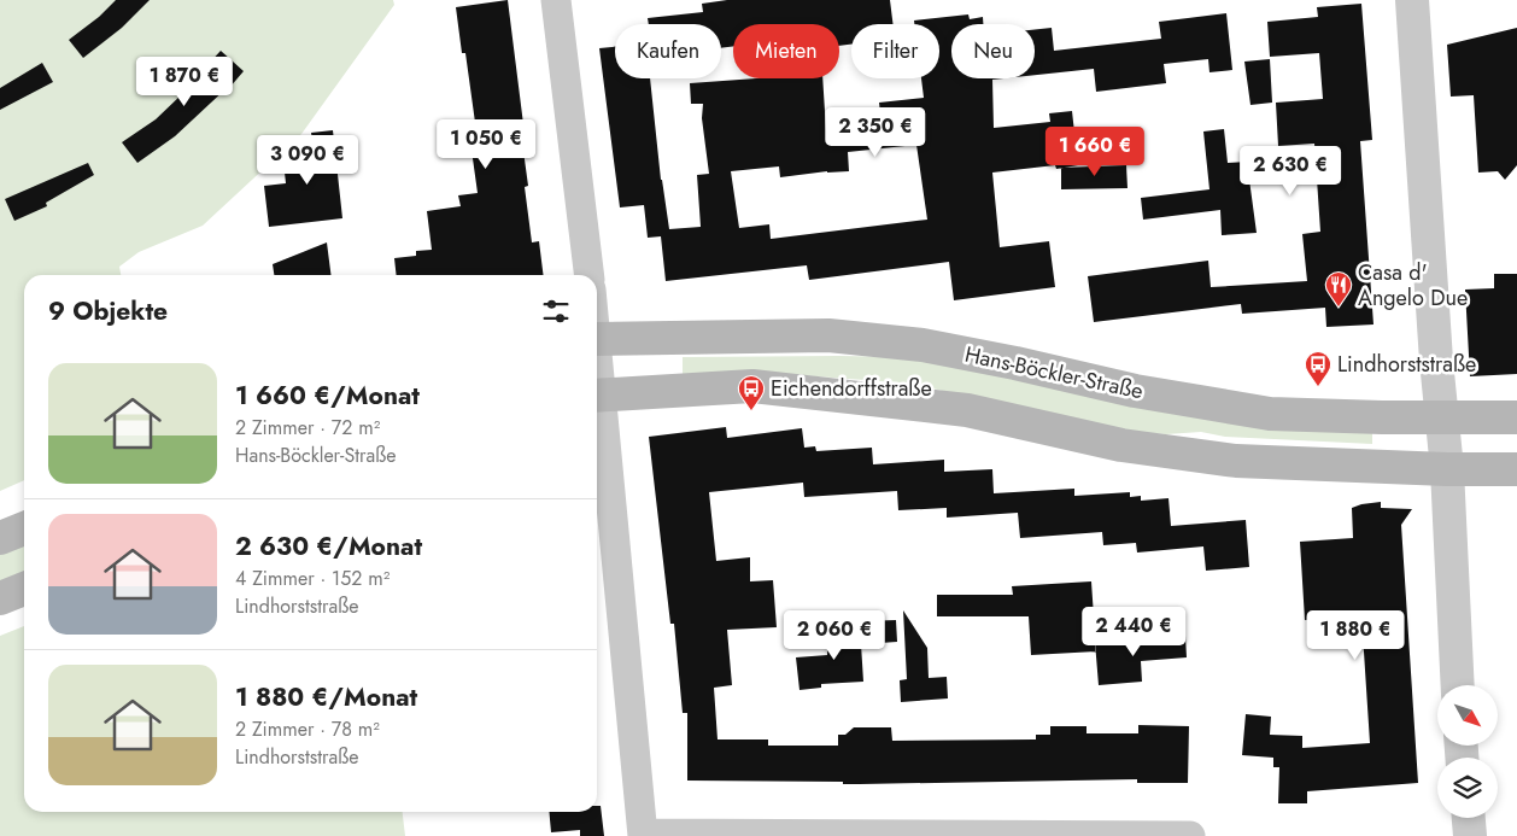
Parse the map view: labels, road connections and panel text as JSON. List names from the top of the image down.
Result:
{
  "streets": {
    "main road": ["Hans-Böckler-Straße"]
  },
  "places": {
    "restaurant": ["Casa d' Angelo Due"],
    "bus stop": ["Lindhorststraße", "Eichendorffstraße"]
  },
  "north": "bottom right",
  "page": {
    "chip": [
      "Kaufen",
      "Mieten",
      "Filter",
      "Neu"
    ],
    "price": [
      "1 870 €",
      "2 350 €",
      "1 050 €",
      "1 660 €",
      "3 090 €",
      "2 630 €",
      "2 440 €",
      "2 060 €",
      "1 880 €"
    ],
    "heading": "9 Objekte",
    "list": [
      {
        "name": "1 660 €/Monat",
        "note": "2 Zimmer · 72 m² · Hans-Böckler-Straße"
      },
      {
        "name": "2 630 €/Monat",
        "note": "4 Zimmer · 152 m² · Lindhorststraße"
      },
      {
        "name": "1 880 €/Monat",
        "note": "2 Zimmer · 78 m² · Lindhorststraße"
      }
    ]
  }
}
